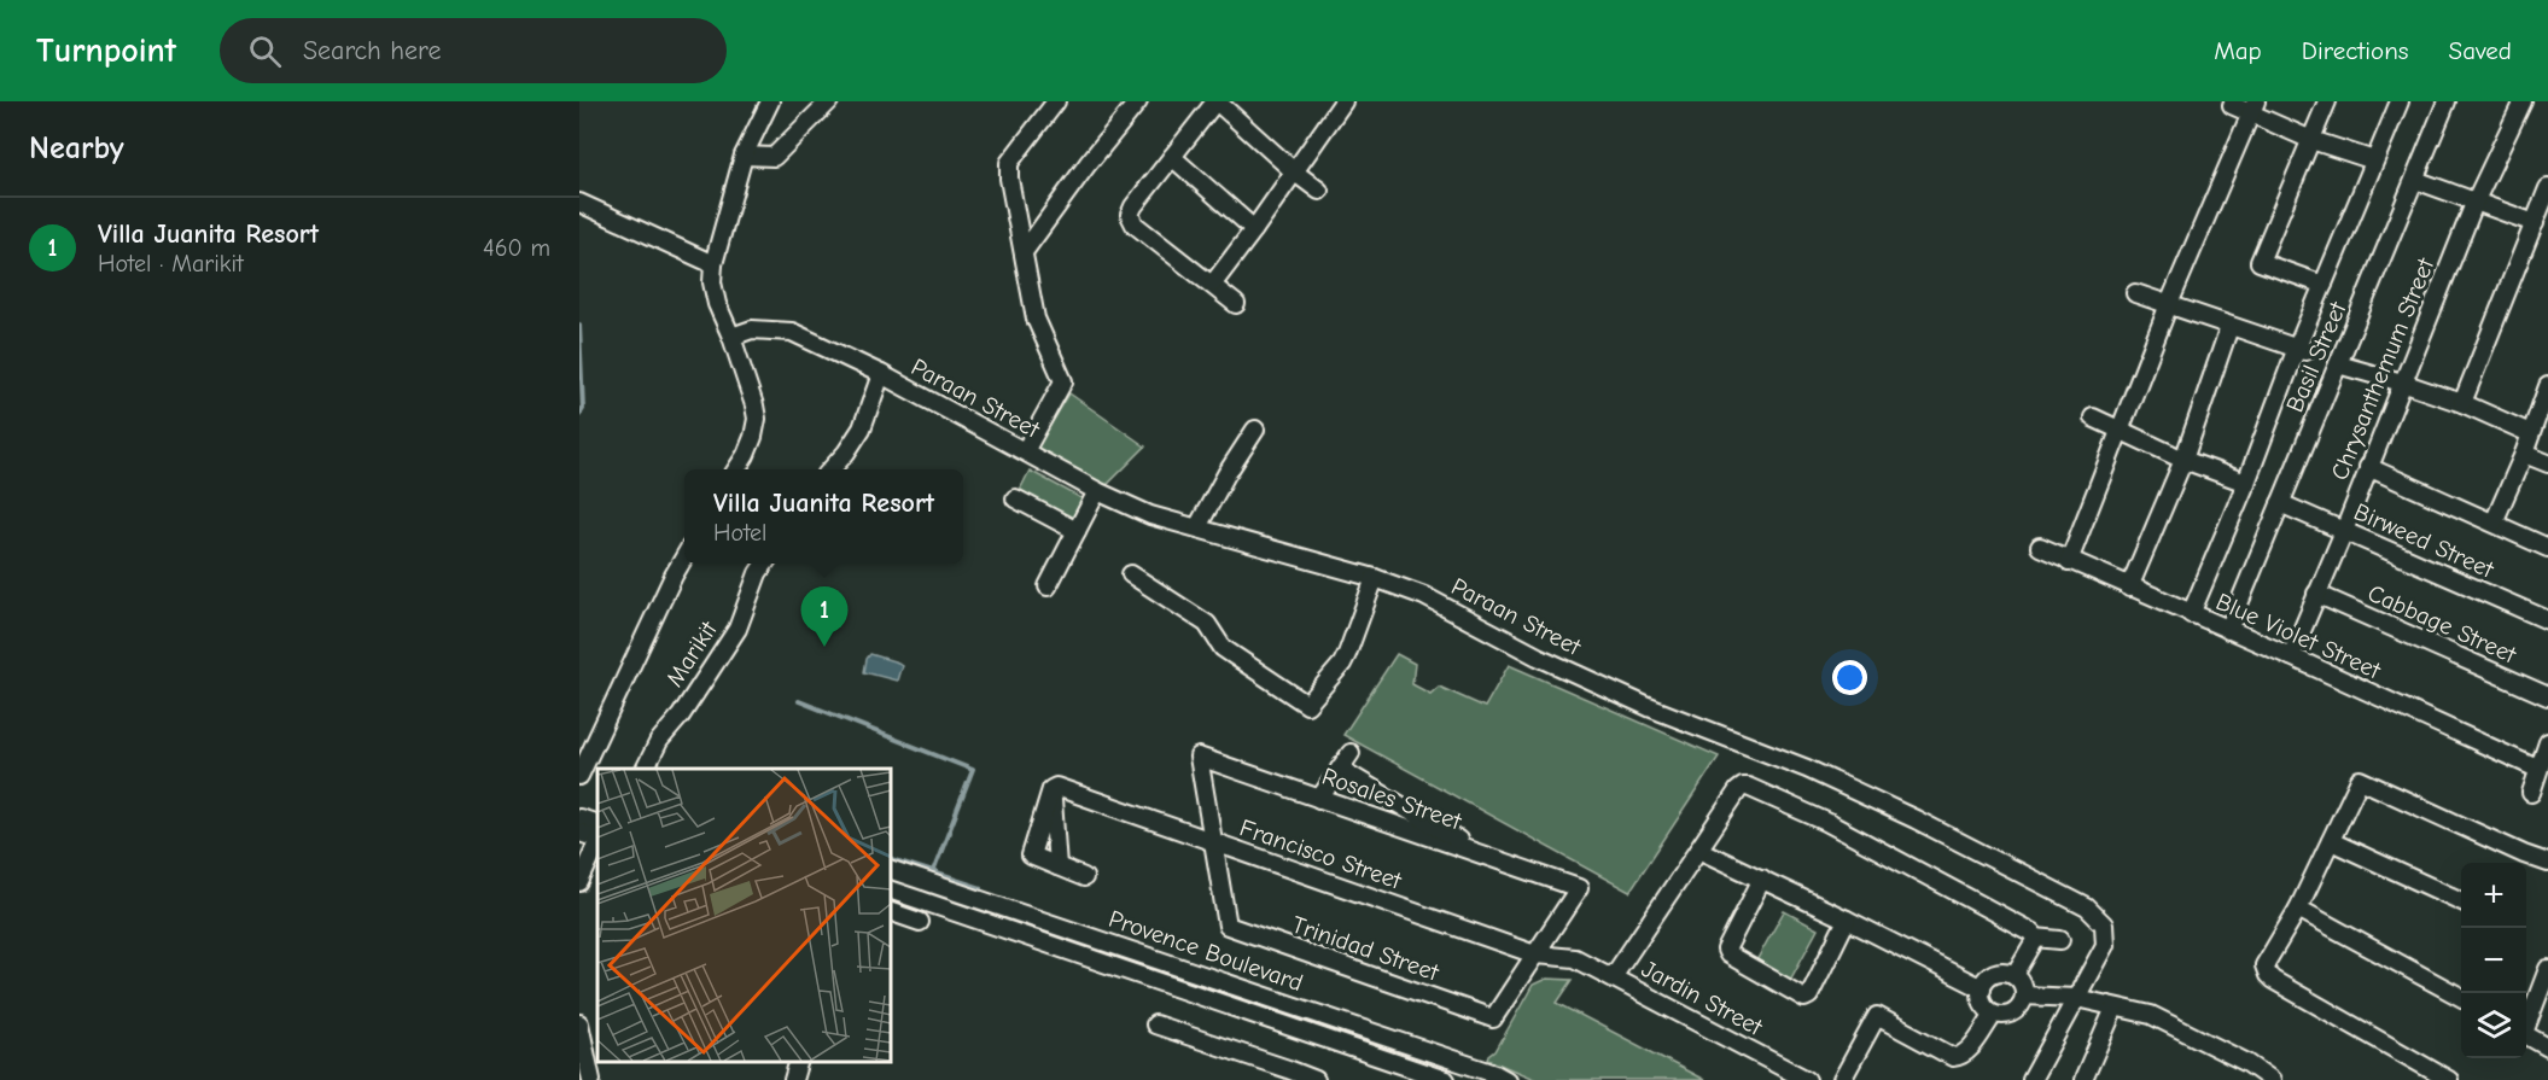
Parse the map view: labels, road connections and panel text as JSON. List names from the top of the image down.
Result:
{
  "streets": {
    "street": [
      "Basil Street",
      "Chrysanthemum Street",
      "Paraan Street",
      "Birweed Street",
      "Cabbage Street",
      "Blue Violet Street",
      "Marikit",
      "Rosales Street",
      "Francisco Street",
      "Trinidad Street",
      "Provence Boulevard",
      "Jardin Street"
    ]
  },
  "crossings": [
    ["Basil Street", "Birweed Street"],
    ["Basil Street", "Blue Violet Street"],
    ["Chrysanthemum Street", "Birweed Street"],
    ["Chrysanthemum Street", "Cabbage Street"],
    ["Chrysanthemum Street", "Blue Violet Street"],
    ["Rosales Street", "Francisco Street"],
    ["Rosales Street", "Trinidad Street"],
    ["Francisco Street", "Trinidad Street"],
    ["Francisco Street", "Jardin Street"]
  ],
  "page": {
    "header": "Turnpoint",
    "search": "Search here",
    "nav": ["Map", "Directions", "Saved"],
    "heading": "Nearby",
    "list": [
      {
        "mark": "1",
        "name": "Villa Juanita Resort",
        "note": "Hotel · Marikit",
        "value": "460 m"
      }
    ],
    "popup": ["Villa Juanita Resort", "Hotel"],
    "pins": "1",
    "map_buttons": ["+", "−"]
  }
}
